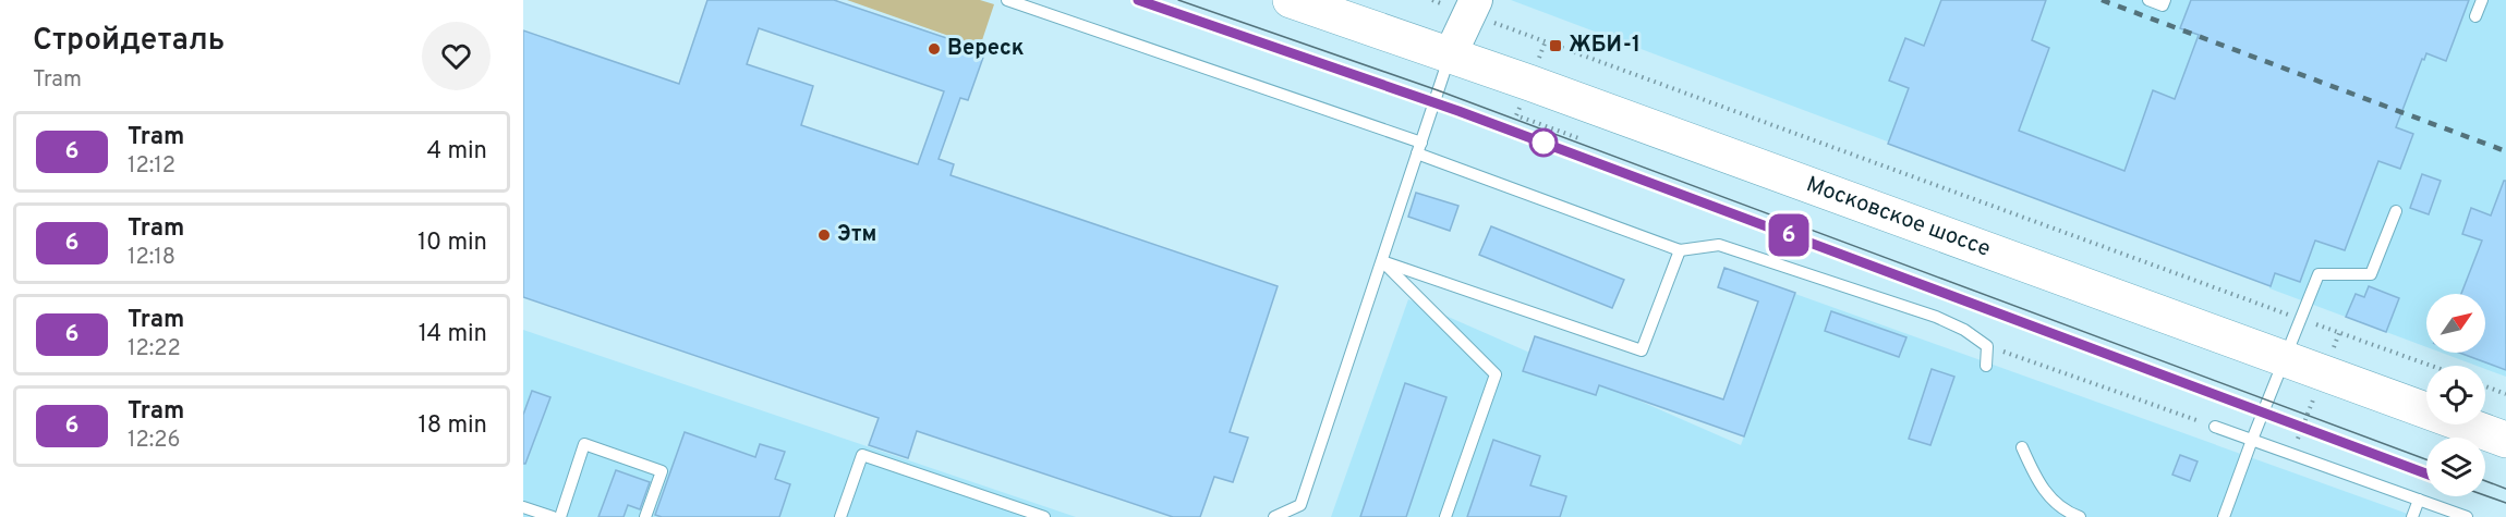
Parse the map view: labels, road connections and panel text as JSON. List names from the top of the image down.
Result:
{
  "streets": {
    "main road": ["Московское шоссе"]
  },
  "places": {
    "transit": ["ЖБИ-1"],
    "other": ["Вереск", "Этм"]
  },
  "lines": ["tram line 6"],
  "north": "top right",
  "page": {
    "heading": ["Стройдеталь", "Tram"],
    "on_map": "6",
    "list": [
      {
        "mark": "6",
        "name": "Tram",
        "note": "12:12",
        "value": "4 min"
      },
      {
        "mark": "6",
        "name": "Tram",
        "note": "12:18",
        "value": "10 min"
      },
      {
        "mark": "6",
        "name": "Tram",
        "note": "12:22",
        "value": "14 min"
      },
      {
        "mark": "6",
        "name": "Tram",
        "note": "12:26",
        "value": "18 min"
      }
    ]
  }
}
